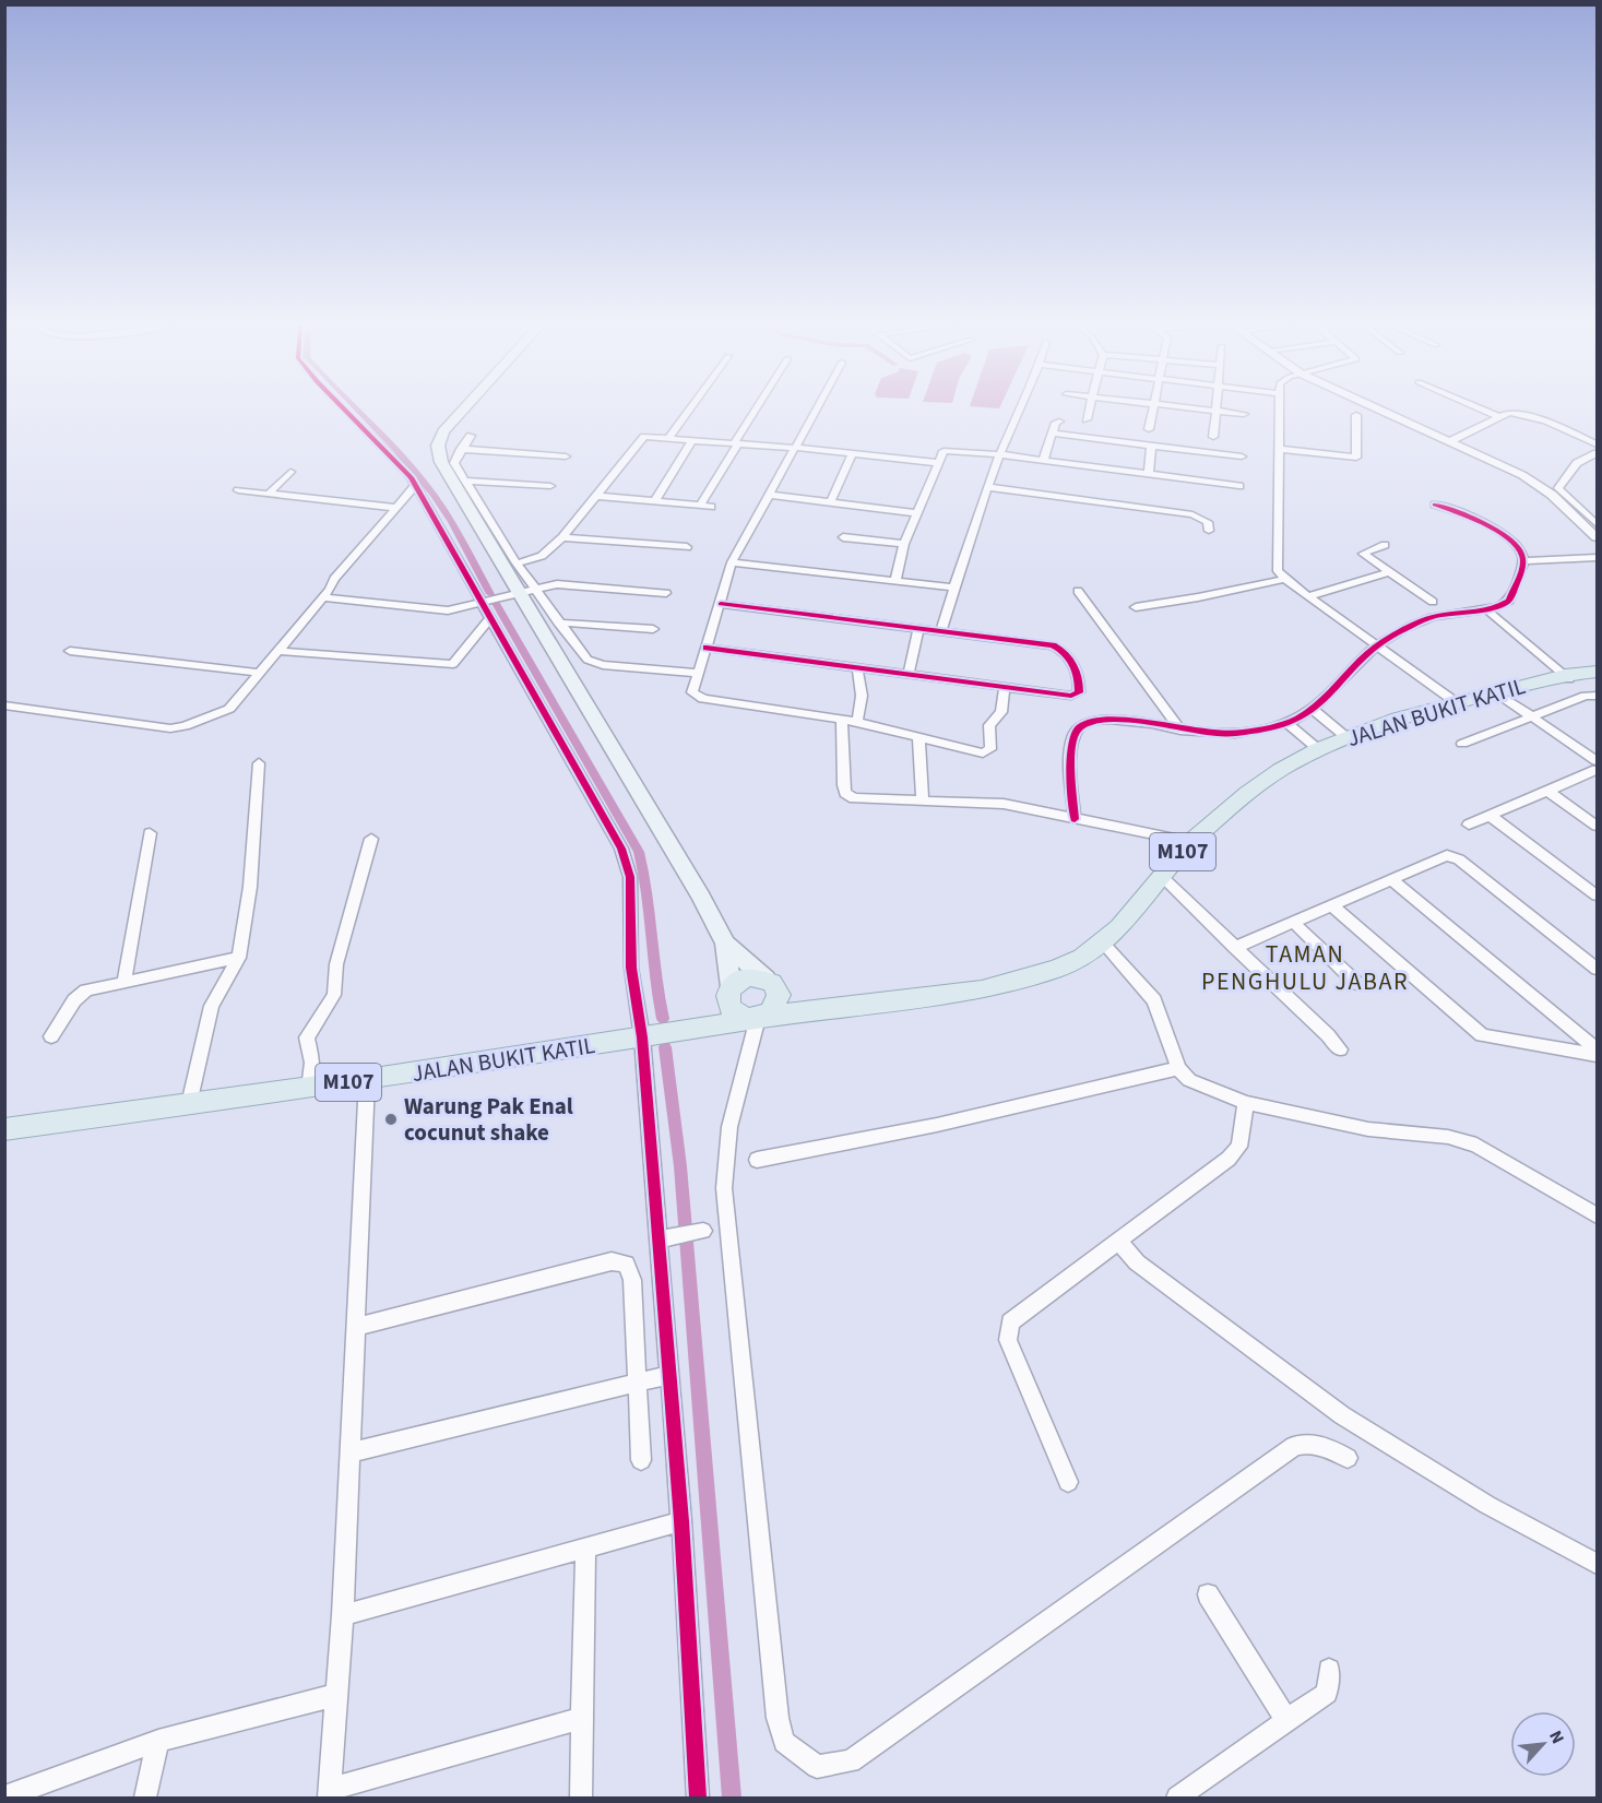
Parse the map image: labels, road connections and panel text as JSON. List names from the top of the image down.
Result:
{
  "streets": {
    "main road": ["JALAN BUKIT KATIL", "M107"]
  },
  "crossings": [
    ["JALAN BUKIT KATIL", "M107"]
  ],
  "districts": ["TAMAN PENGHULU JABAR"],
  "places": ["Warung Pak Enal cocunut shake"],
  "north": "top right"
}
